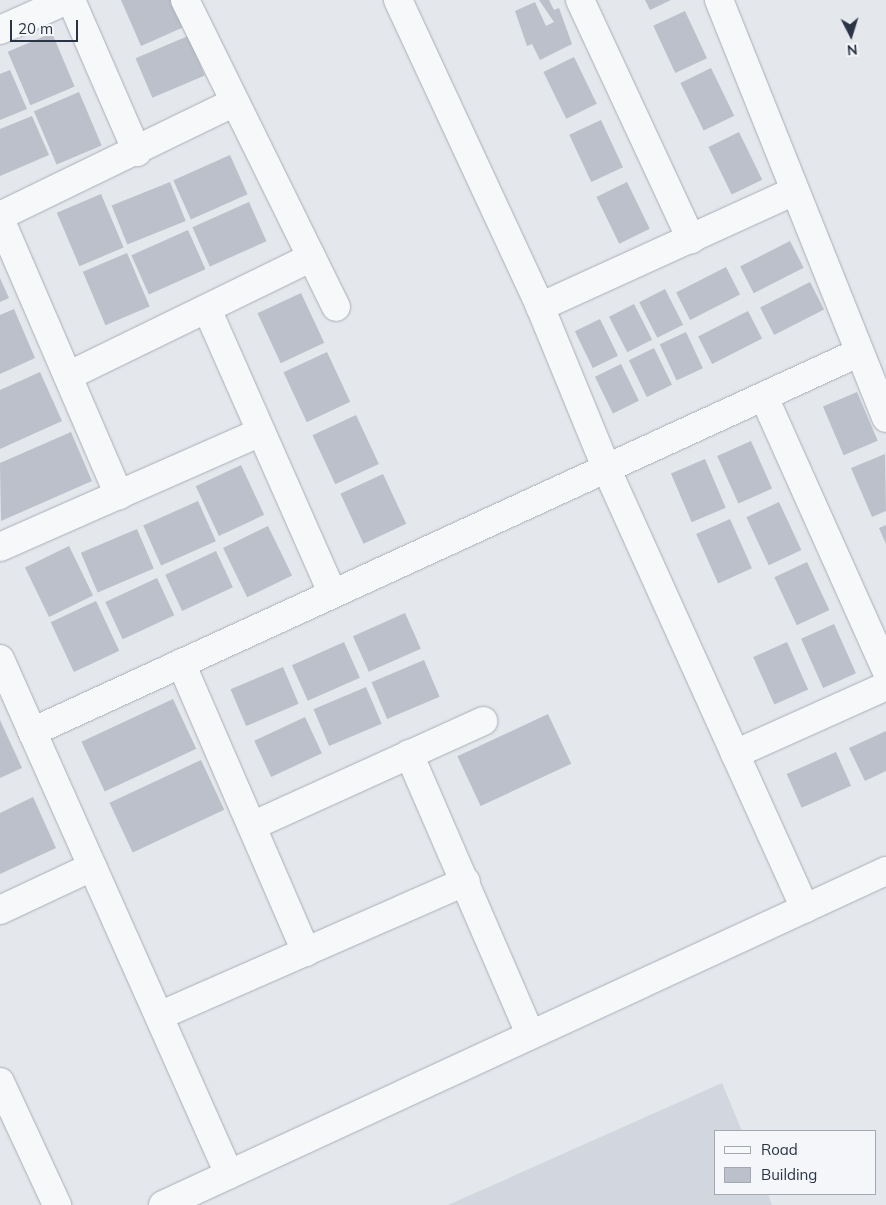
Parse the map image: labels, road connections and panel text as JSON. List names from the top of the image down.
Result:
{
  "legend": ["Road", "Building"],
  "scale_bar": "20 m",
  "north": "bottom"
}
